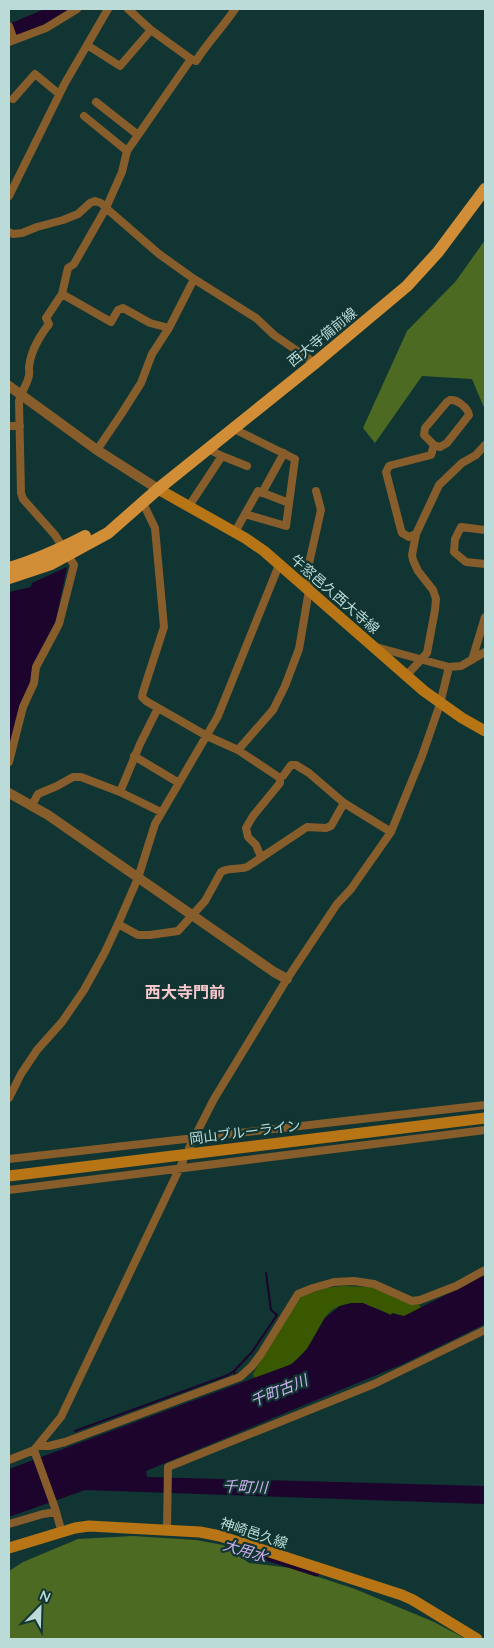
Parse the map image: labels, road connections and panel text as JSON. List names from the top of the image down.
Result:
{
  "streets": {
    "main road": [
      "西大寺備前線",
      "牛窓邑久西大寺線",
      "岡山ブルーライン",
      "神崎邑久線"
    ]
  },
  "crossings": [
    ["西大寺備前線", "牛窓邑久西大寺線"]
  ],
  "districts": ["西大寺門前"],
  "water": ["千町古川", "千町川", "大用水"],
  "north": "top right"
}
